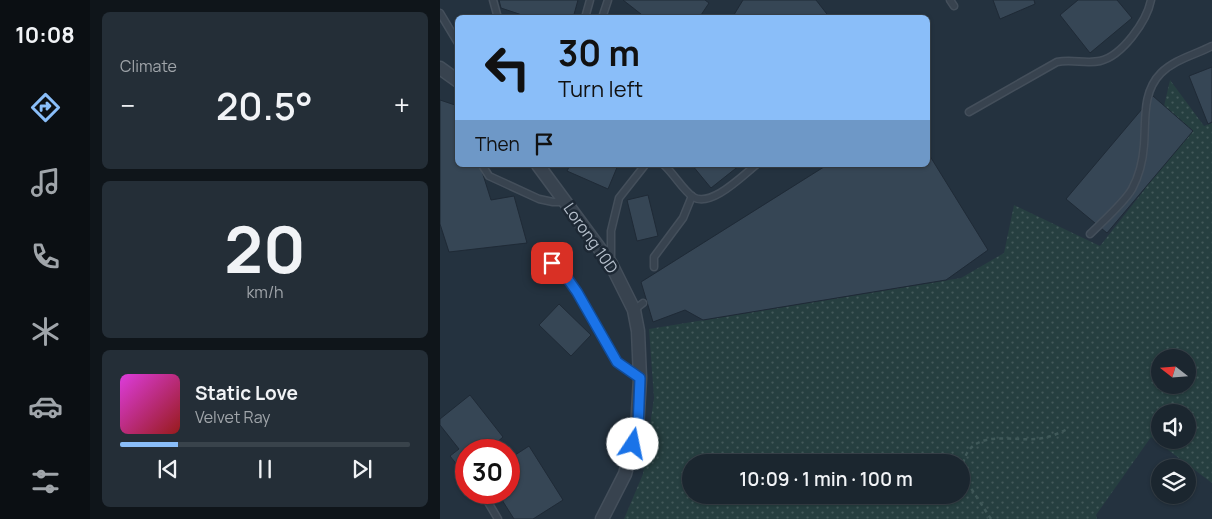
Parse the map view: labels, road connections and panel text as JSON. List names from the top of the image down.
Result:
{
  "streets": {
    "street": ["Lorong 10D"]
  },
  "north": "left",
  "page": {
    "tabs": "10:08",
    "tile": [
      "Climate",
      ["20", "km/h"]
    ],
    "turn": ["30 m", "Turn left"],
    "heat": ["−", "20.5°", "+"],
    "then": "Then",
    "song": ["Static Love", "Velvet Ray"],
    "limit": "30",
    "trip": "10:09 · 1 min · 100 m"
  }
}
